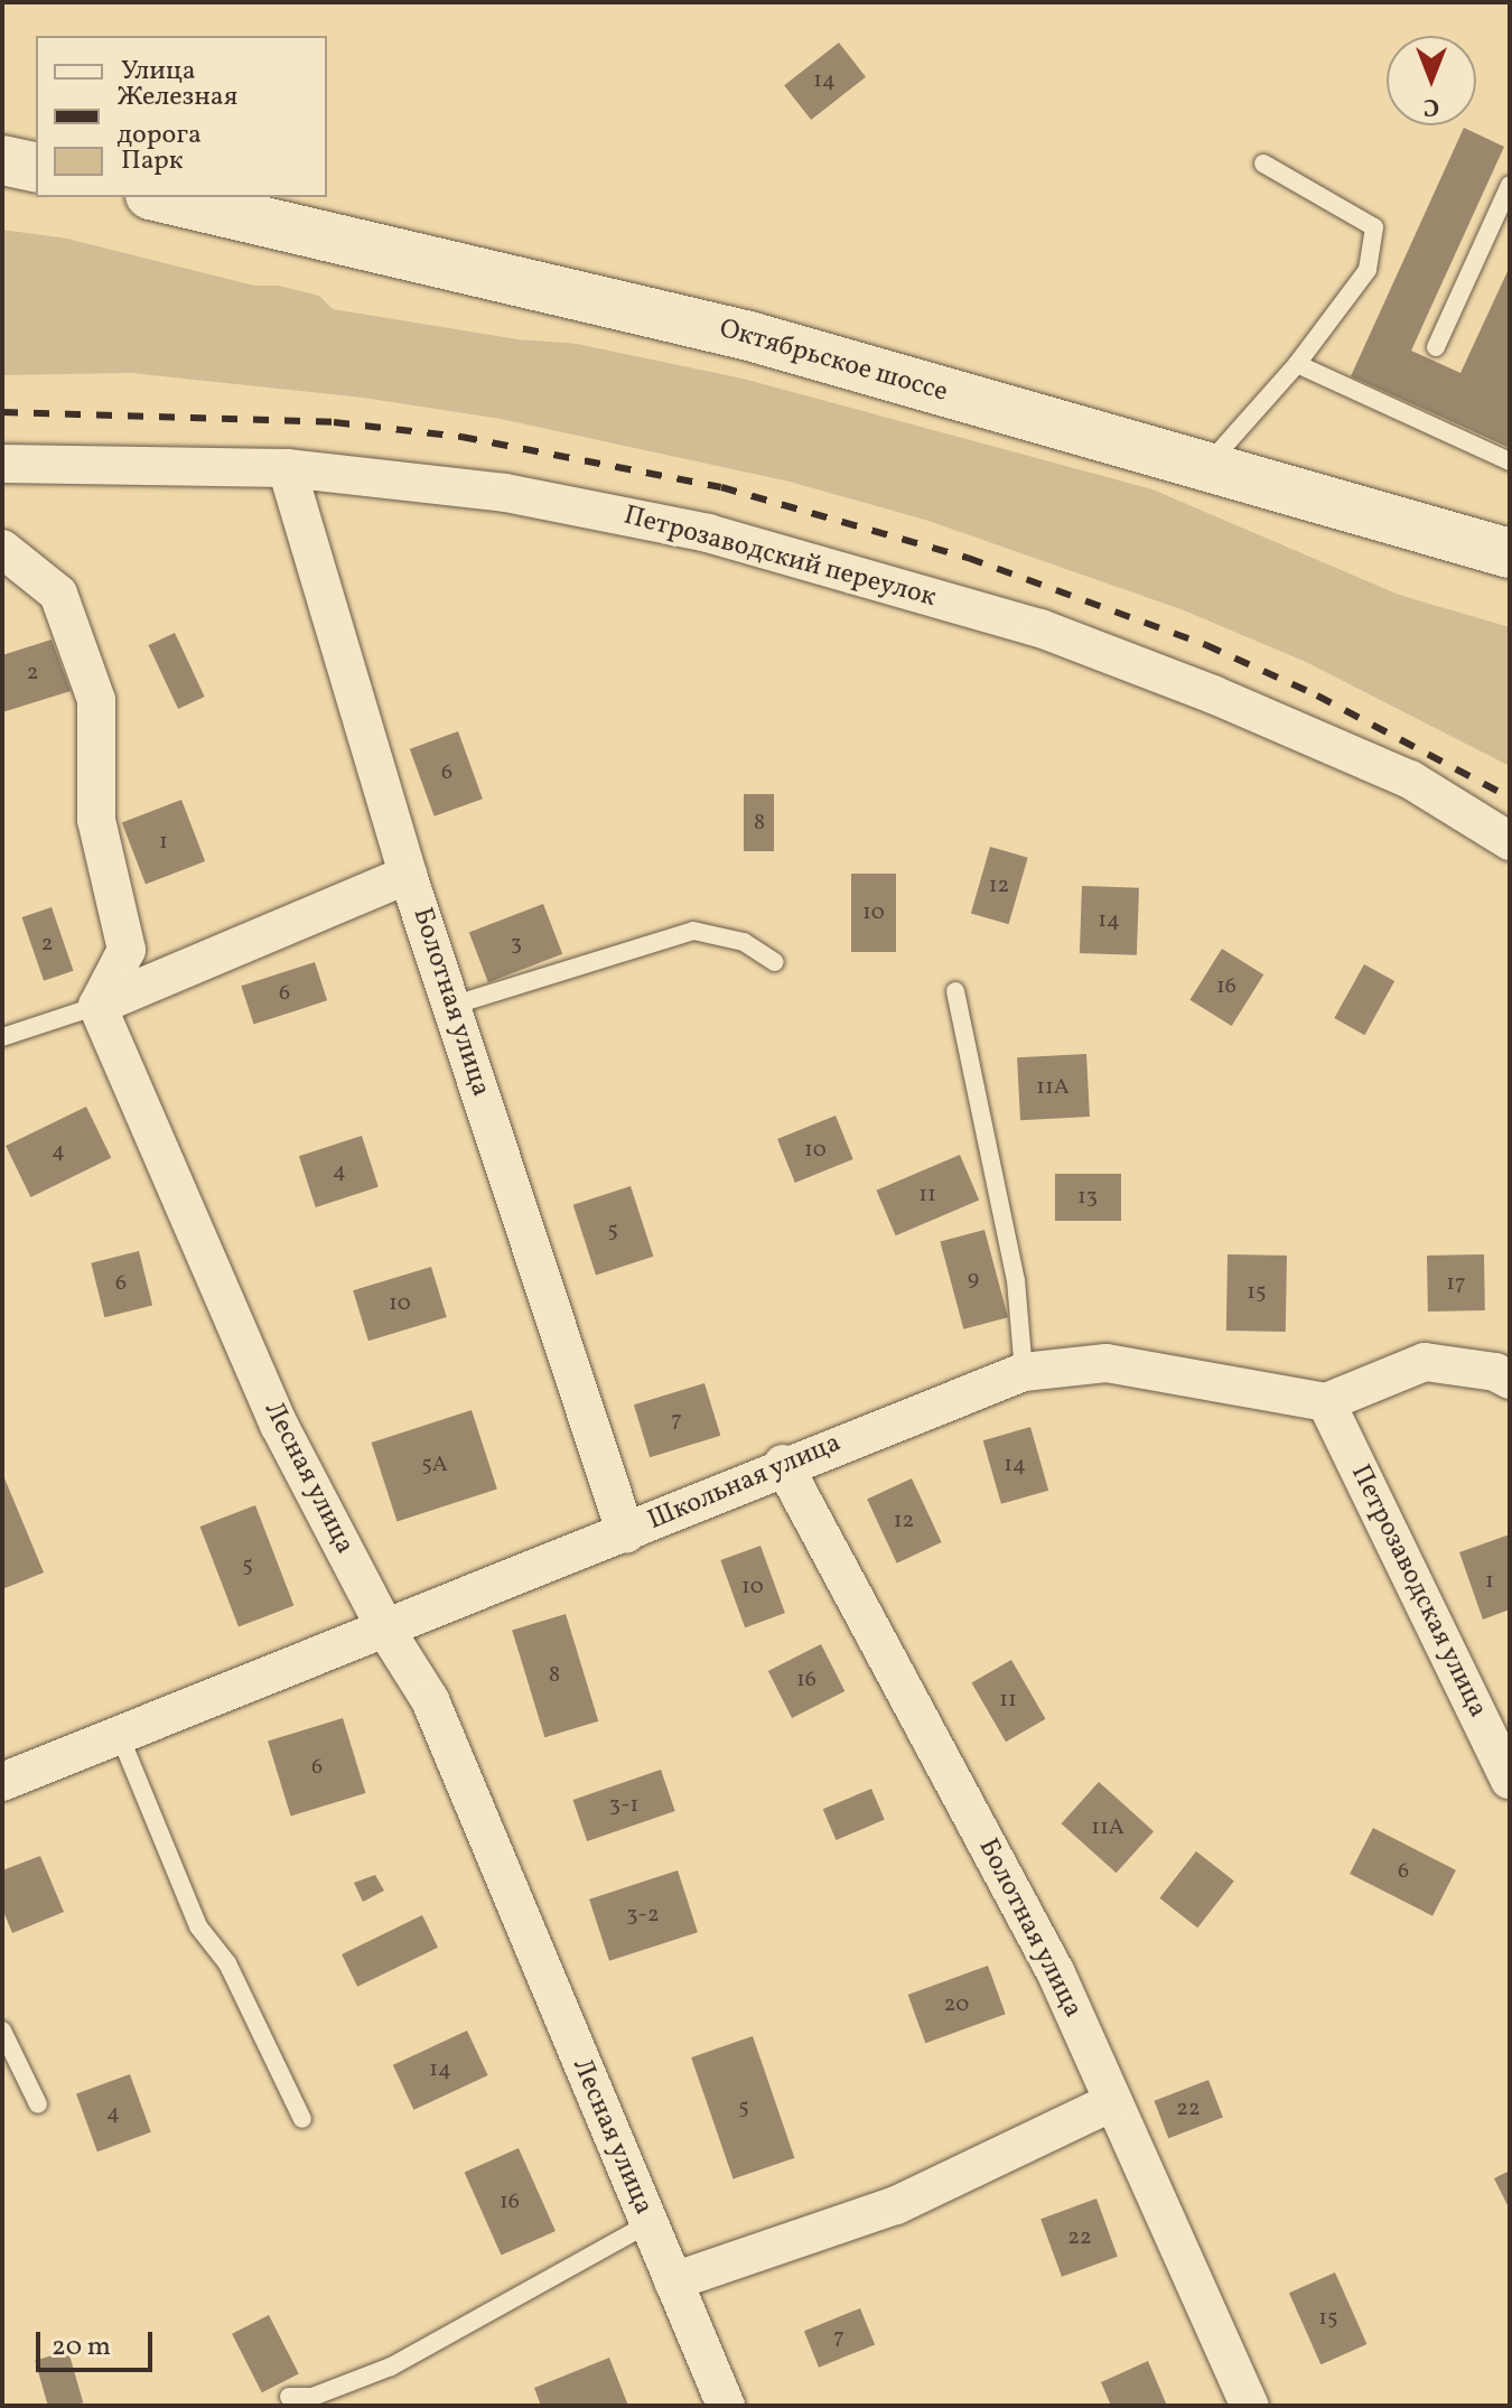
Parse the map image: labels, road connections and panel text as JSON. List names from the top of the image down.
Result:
{
  "streets": {
    "main road": ["Октябрьское шоссе"],
    "street": [
      "Петрозаводский переулок",
      "Болотная улица",
      "Лесная улица",
      "Школьная улица",
      "Петрозаводская улица"
    ]
  },
  "crossings": [
    ["Петрозаводский переулок", "Болотная улица"],
    ["Болотная улица", "Школьная улица"],
    ["Лесная улица", "Школьная улица"],
    ["Школьная улица", "Петрозаводская улица"]
  ],
  "house_numbers": [
    "14",
    "2",
    "6",
    "8",
    "1",
    "12",
    "10",
    "14",
    "2",
    "3",
    "16",
    "6",
    "11А",
    "10",
    "4",
    "4",
    "11",
    "13",
    "5",
    "9",
    "6",
    "17",
    "15",
    "10",
    "7",
    "5А",
    "14",
    "12",
    "5",
    "1",
    "10",
    "8",
    "16",
    "11",
    "6",
    "3-1",
    "11А",
    "6",
    "3-2",
    "20",
    "14",
    "5",
    "22",
    "4",
    "16",
    "22",
    "15",
    "7"
  ],
  "legend": ["Улица", "Железная дорога", "Парк"],
  "scale_bar": "20 m",
  "north": "bottom"
}
